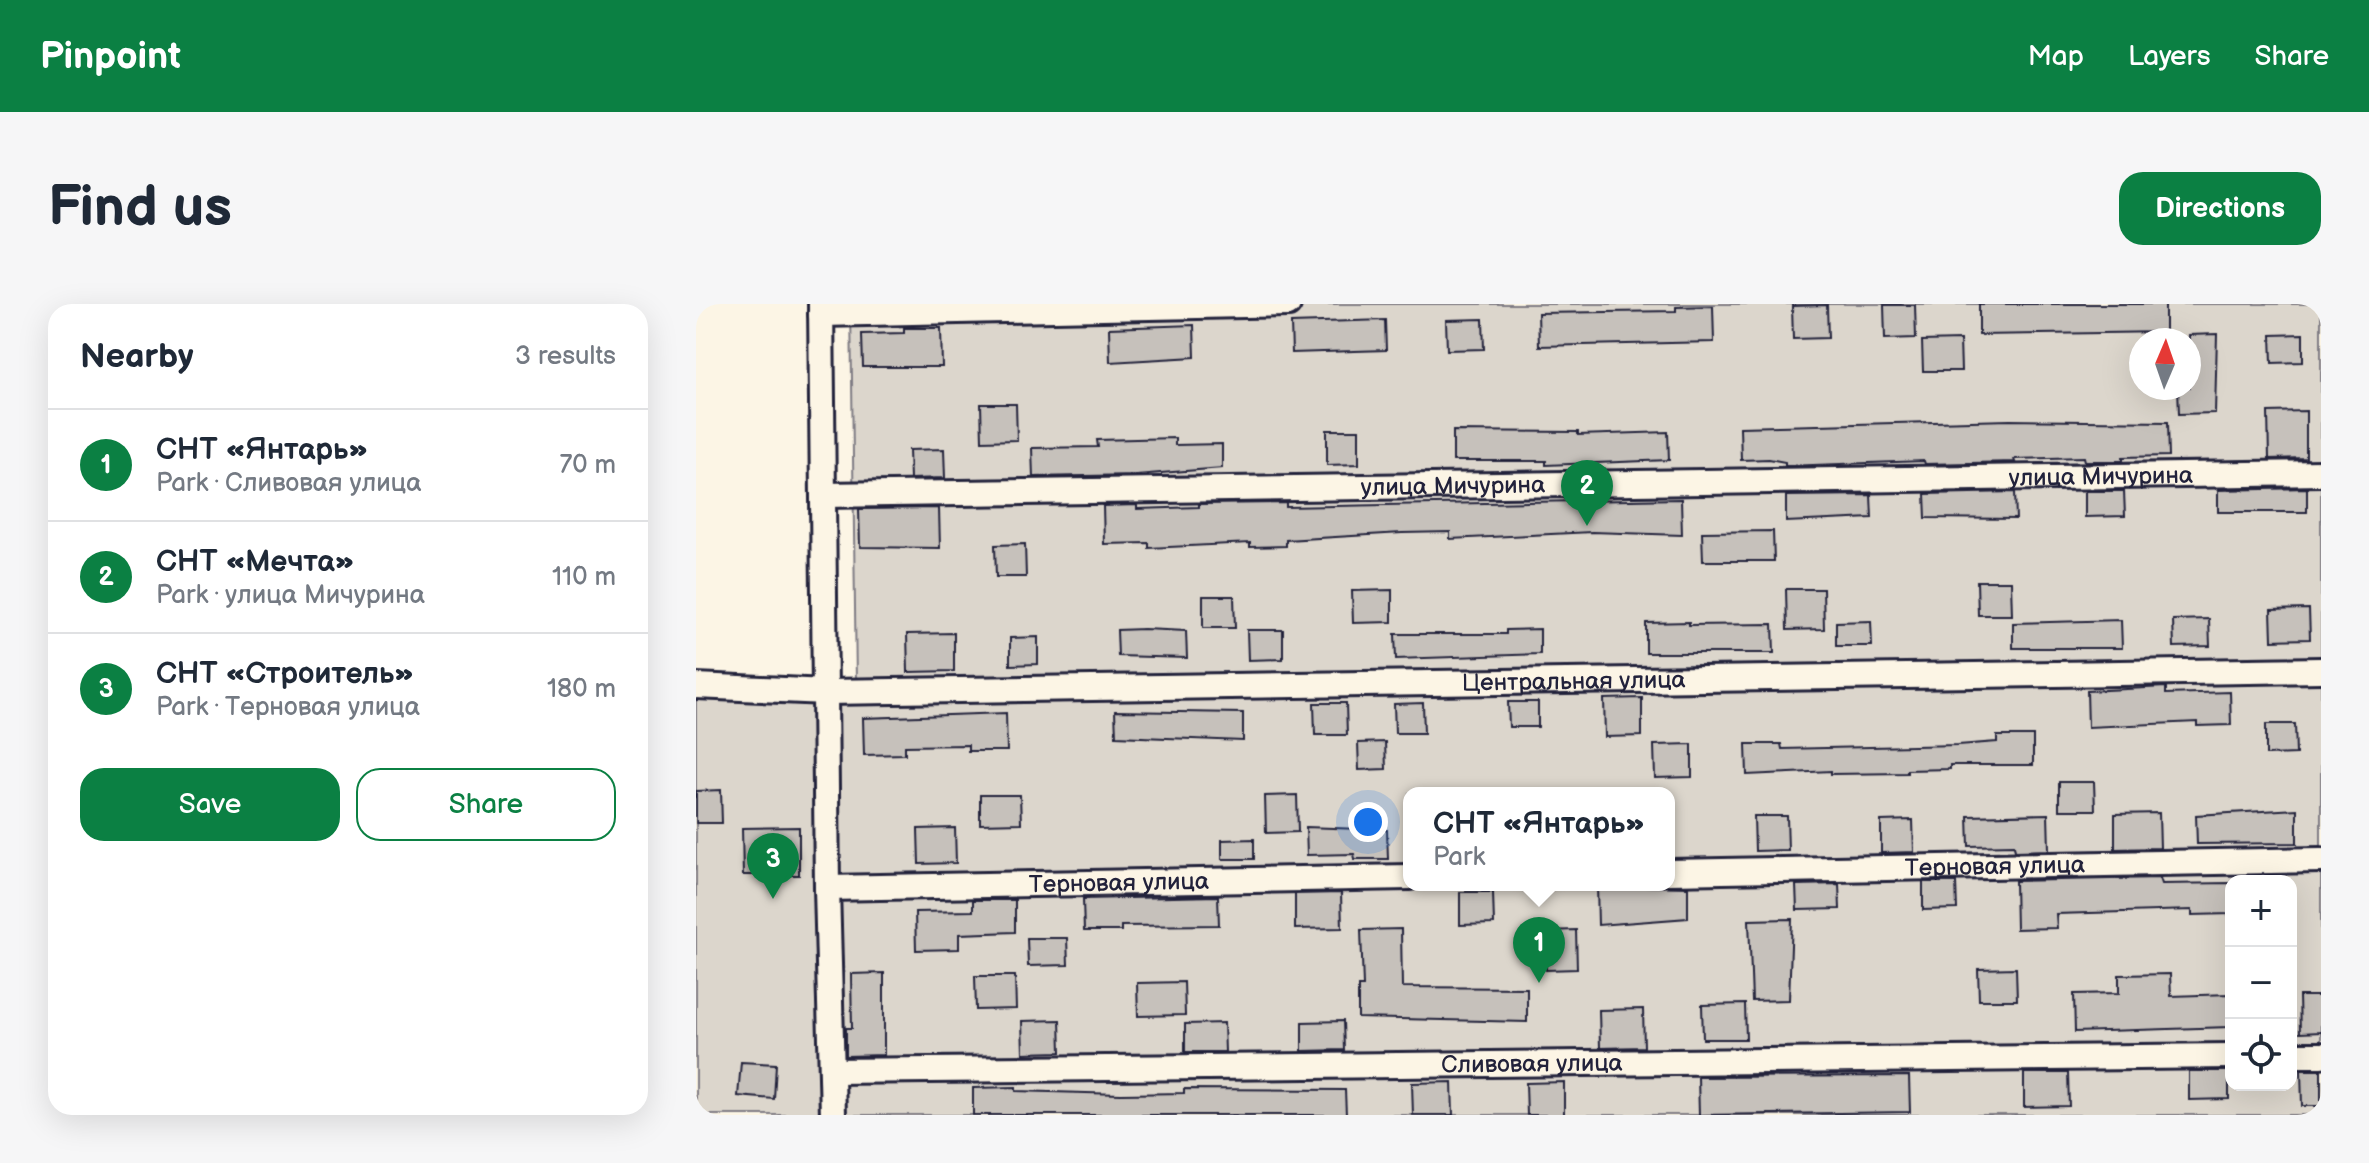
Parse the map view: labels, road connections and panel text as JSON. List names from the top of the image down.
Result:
{
  "streets": {
    "street": [
      "улица Мичурина",
      "Центральная улица",
      "Терновая улица",
      "Сливовая улица"
    ]
  },
  "north": "top",
  "page": {
    "header": "Pinpoint",
    "nav": ["Map", "Layers", "Share"],
    "buttons": [
      "Directions",
      ["Save", "Share"]
    ],
    "title": "Find us",
    "heading": ["Nearby", "3 results"],
    "list": [
      {
        "mark": "1",
        "name": "СНТ «Янтарь»",
        "note": "Park · Сливовая улица",
        "value": "70 m"
      },
      {
        "mark": "2",
        "name": "СНТ «Мечта»",
        "note": "Park · улица Мичурина",
        "value": "110 m"
      },
      {
        "mark": "3",
        "name": "СНТ «Строитель»",
        "note": "Park · Терновая улица",
        "value": "180 m"
      }
    ],
    "pins": ["2", "3", "1"],
    "popup": ["СНТ «Янтарь»", "Park"],
    "map_buttons": ["+", "−"]
  }
}
